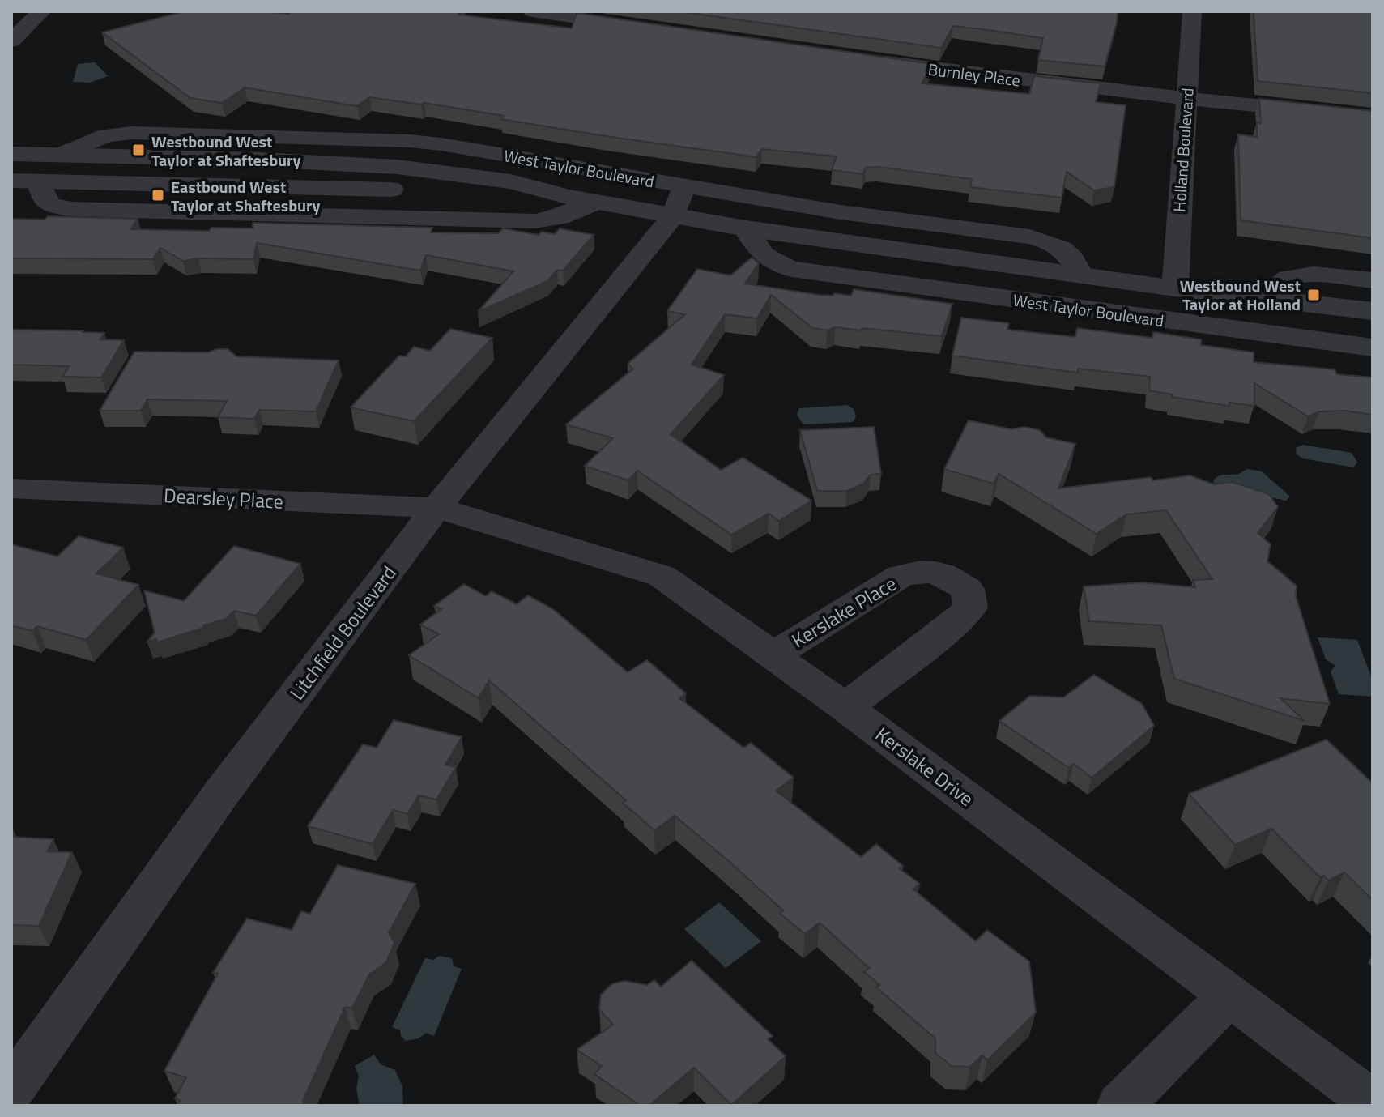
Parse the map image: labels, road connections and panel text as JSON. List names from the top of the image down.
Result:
{
  "streets": {
    "street": [
      "Burnley Place",
      "Holland Boulevard",
      "West Taylor Boulevard",
      "Dearsley Place",
      "Kerslake Place",
      "Litchfield Boulevard",
      "Kerslake Drive"
    ]
  },
  "crossings": [
    ["Burnley Place", "Holland Boulevard"],
    ["Holland Boulevard", "West Taylor Boulevard"],
    ["West Taylor Boulevard", "Litchfield Boulevard"],
    ["Dearsley Place", "Litchfield Boulevard"],
    ["Dearsley Place", "Kerslake Drive"],
    ["Kerslake Place", "Kerslake Drive"],
    ["Litchfield Boulevard", "Kerslake Drive"]
  ],
  "places": {
    "transit": ["Westbound West Taylor at Shaftesbury", "Eastbound West Taylor at Shaftesbury", "Westbound West Taylor at Holland"]
  }
}
